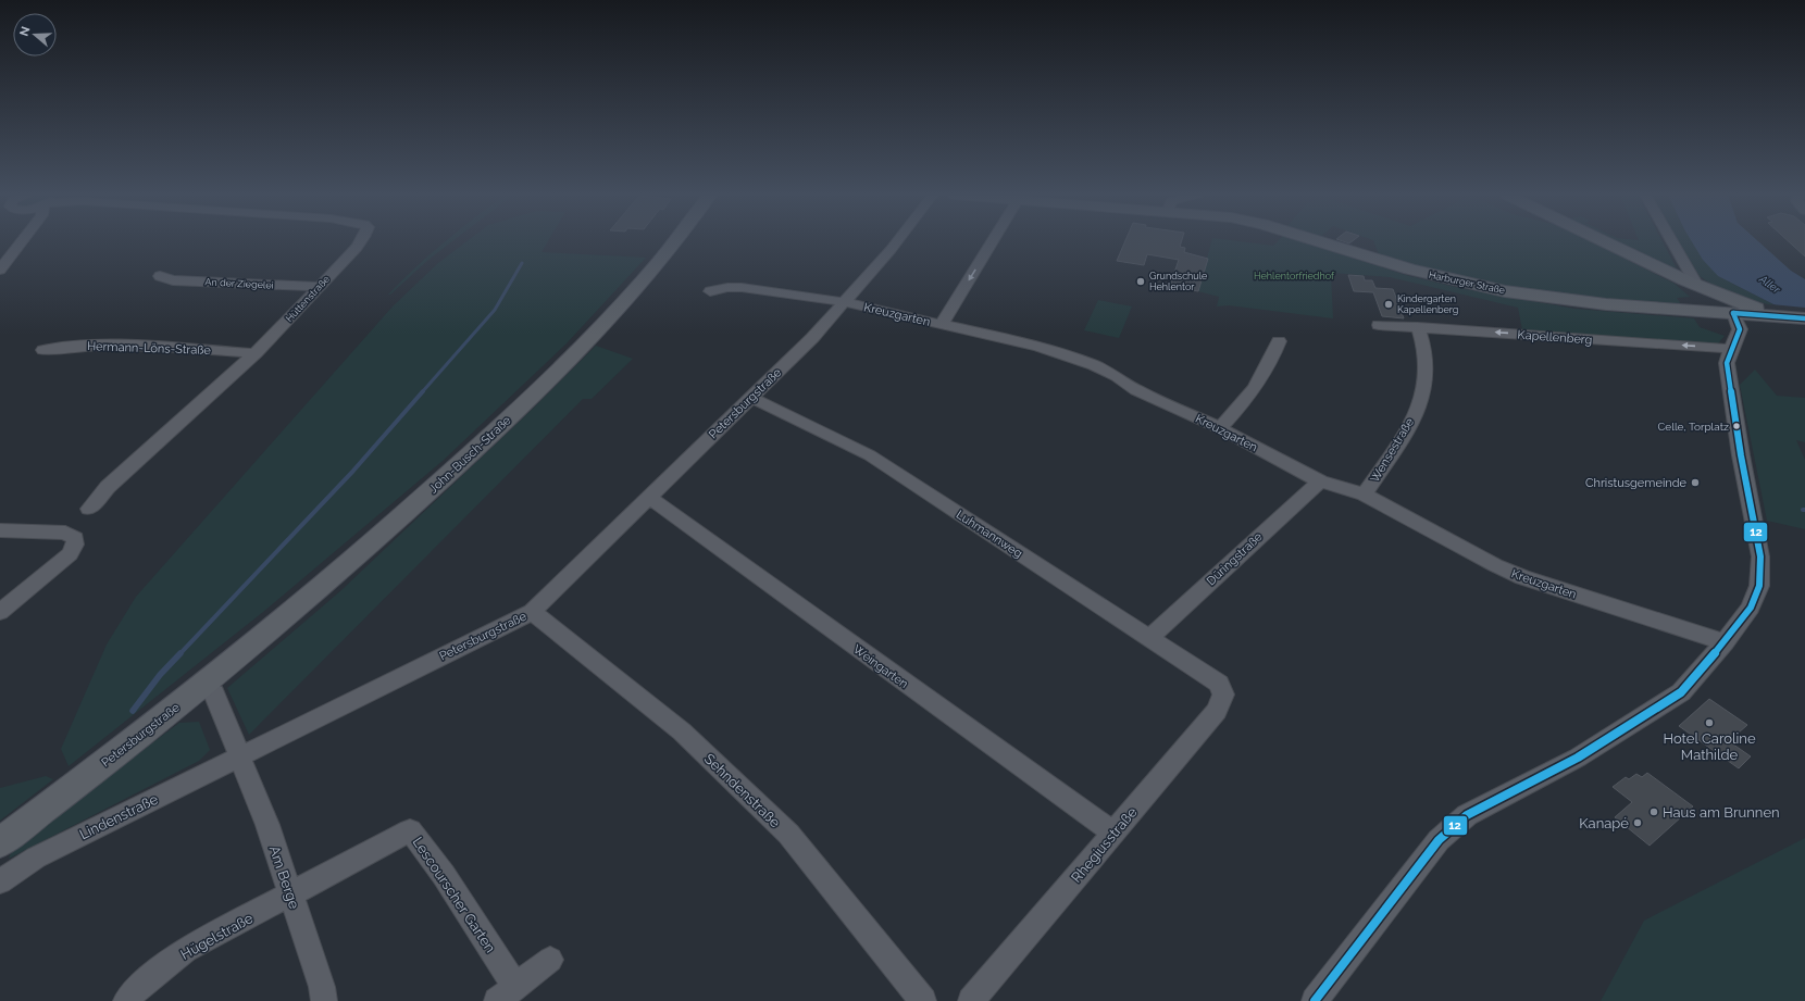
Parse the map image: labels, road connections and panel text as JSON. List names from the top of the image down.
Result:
{
  "streets": {
    "main road": ["Harburger Straße", "Petersburgstraße", "John-Busch-Straße"],
    "street": [
      "An der Ziegelei",
      "Hüttenstraße",
      "Kreuzgarten",
      "Kapellenberg",
      "Hermann-Löns-Straße",
      "Wensestraße",
      "Luhmannweg",
      "Düringstraße",
      "Weingarten",
      "Sehndenstraße",
      "Lindenstraße",
      "Rhegiusstraße",
      "Am Berge",
      "Lescourscher Garten",
      "Hügelstraße"
    ]
  },
  "crossings": [
    ["An der Ziegelei", "Hüttenstraße"],
    ["Hüttenstraße", "Hermann-Löns-Straße"],
    ["Kreuzgarten", "Petersburgstraße"],
    ["Kreuzgarten", "Wensestraße"],
    ["Kreuzgarten", "Düringstraße"],
    ["Kapellenberg", "Wensestraße"],
    ["Petersburgstraße", "John-Busch-Straße"],
    ["Petersburgstraße", "Luhmannweg"],
    ["Petersburgstraße", "Weingarten"],
    ["Petersburgstraße", "Sehndenstraße"],
    ["Petersburgstraße", "Lindenstraße"],
    ["Petersburgstraße", "Am Berge"],
    ["Luhmannweg", "Düringstraße"],
    ["Luhmannweg", "Rhegiusstraße"],
    ["Weingarten", "Rhegiusstraße"],
    ["Lindenstraße", "Am Berge"],
    ["Am Berge", "Lescourscher Garten"],
    ["Am Berge", "Hügelstraße"],
    ["Lescourscher Garten", "Hügelstraße"]
  ],
  "one_way": ["Kapellenberg"],
  "water": ["Aller"],
  "parks": ["Hehlentorfriedhof"],
  "places": [
    "Grundschule Hehlentor",
    "Kindergarten Kapellenberg",
    "Celle, Torplatz",
    "Christusgemeinde",
    "Hotel Caroline Mathilde",
    "Haus am Brunnen",
    "Kanapé"
  ],
  "lines": ["transit line 12"],
  "north": "left"
}
